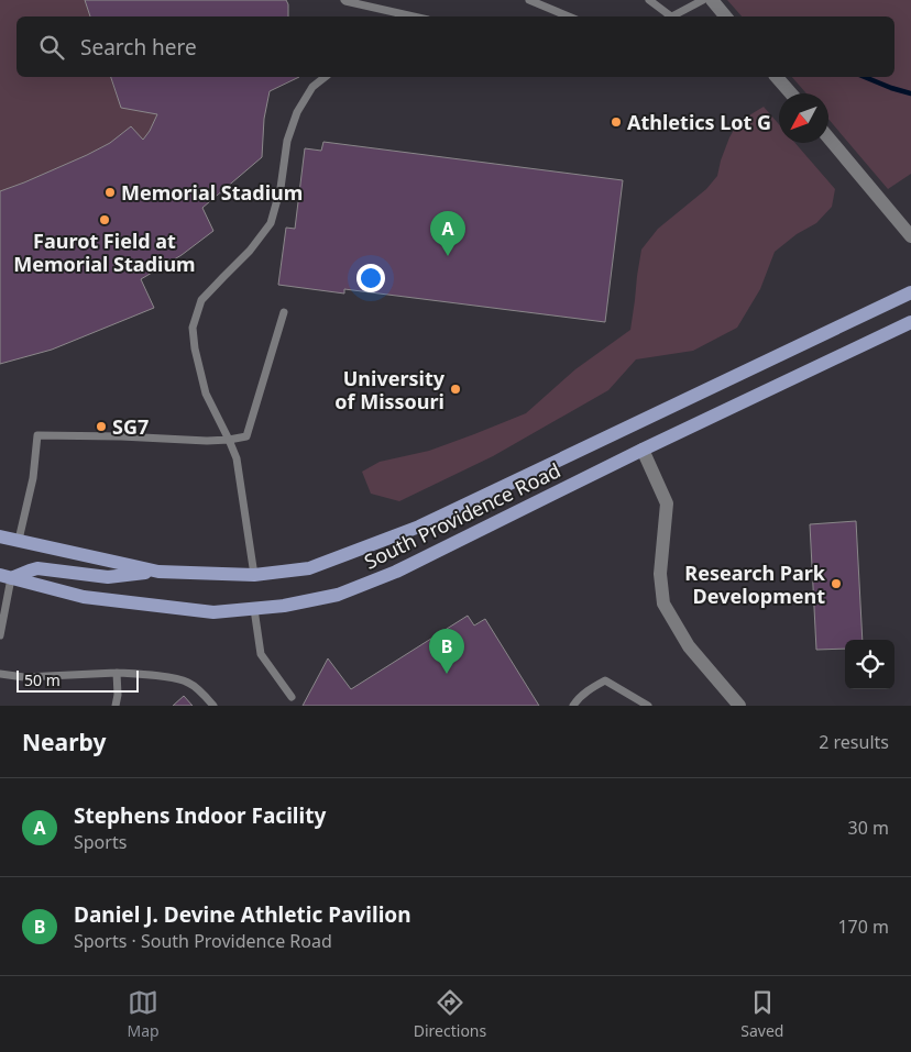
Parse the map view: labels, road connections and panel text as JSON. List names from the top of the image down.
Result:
{
  "streets": {
    "main road": ["South Providence Road"]
  },
  "places": [
    "Athletics Lot G",
    "Memorial Stadium",
    "Faurot Field at Memorial Stadium",
    "University of Missouri",
    "SG7",
    "Research Park Development"
  ],
  "scale_bar": "50 m",
  "north": "bottom left",
  "page": {
    "search": "Search here",
    "pins": ["A", "B"],
    "scale": "50 m",
    "heading": ["Nearby", "2 results"],
    "list": [
      {
        "mark": "A",
        "name": "Stephens Indoor Facility",
        "note": "Sports",
        "value": "30 m"
      },
      {
        "mark": "B",
        "name": "Daniel J. Devine Athletic Pavilion",
        "note": "Sports · South Providence Road",
        "value": "170 m"
      }
    ],
    "nav": ["Map", "Directions", "Saved"]
  }
}
